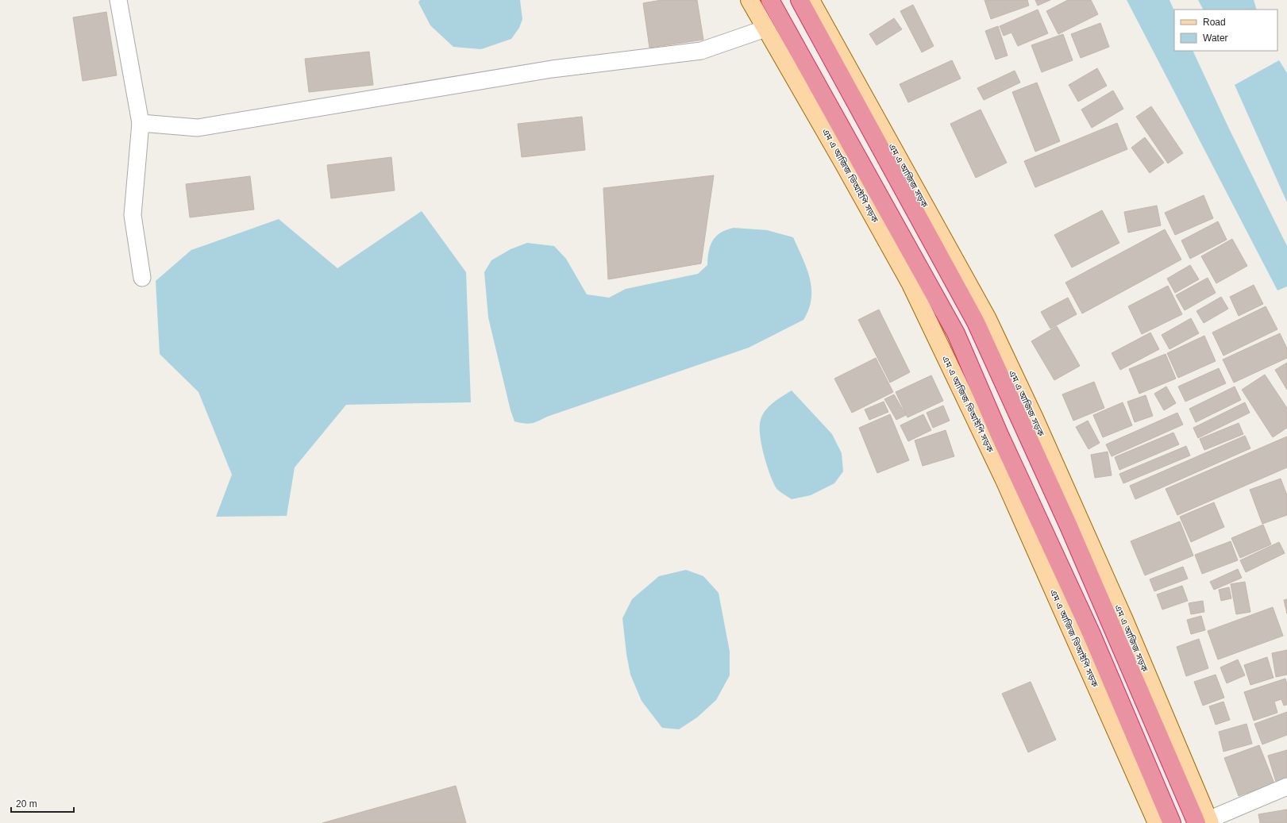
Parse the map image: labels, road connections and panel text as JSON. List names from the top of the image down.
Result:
{
  "streets": {
    "main road": ["এম এ আজিজ ভিআইপি সড়ক", "এম এ আজিজ সড়ক"]
  },
  "legend": ["Road", "Water"],
  "scale_bar": "20 m"
}
